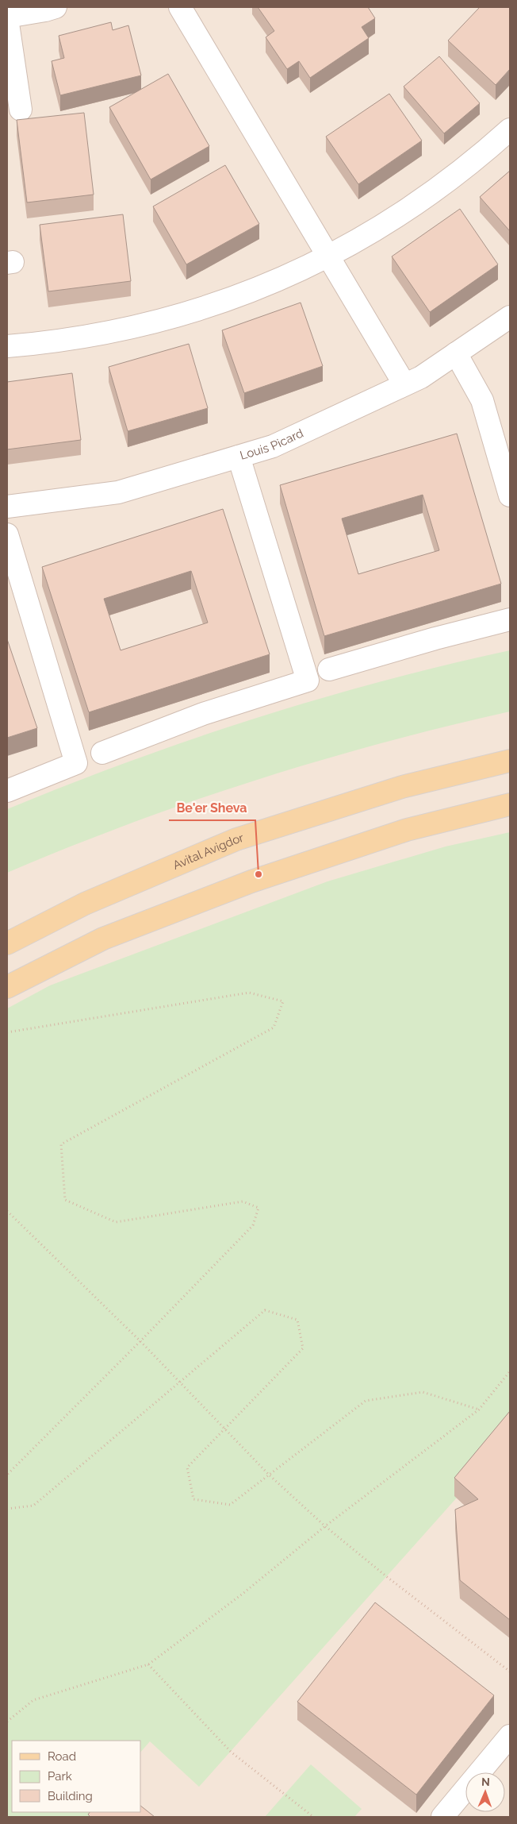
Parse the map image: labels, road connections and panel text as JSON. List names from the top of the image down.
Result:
{
  "streets": {
    "main road": ["Avital Avigdor"],
    "street": ["Louis Picard"]
  },
  "places": ["Be'er Sheva"],
  "legend": ["Road", "Park", "Building"],
  "north": "top"
}
